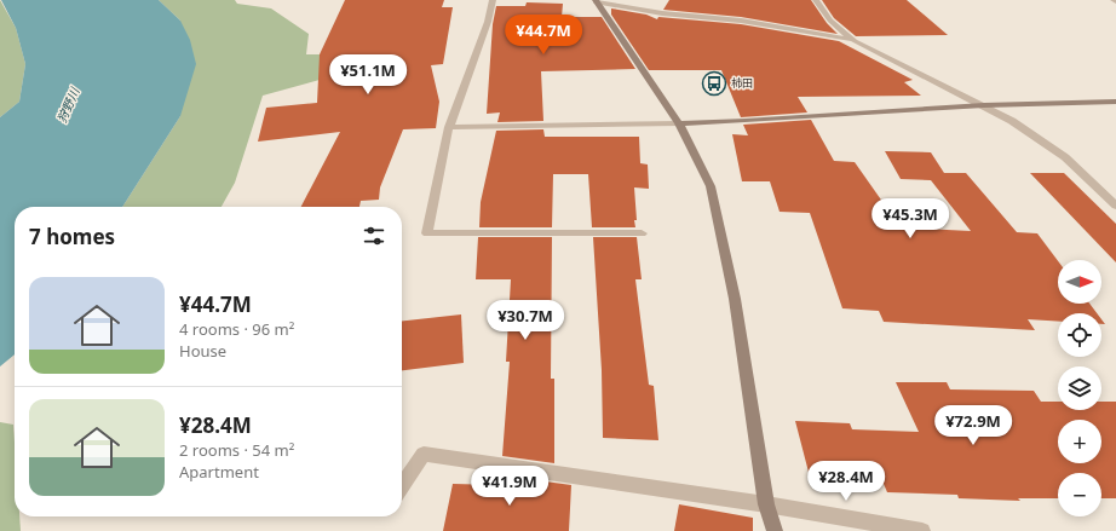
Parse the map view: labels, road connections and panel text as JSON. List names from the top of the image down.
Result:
{
  "water": ["狩野川"],
  "places": {
    "bus stop": ["柿田"]
  },
  "north": "right",
  "page": {
    "price": [
      "¥44.7M",
      "¥51.1M",
      "¥45.3M",
      "¥30.7M",
      "¥72.9M",
      "¥28.4M",
      "¥41.9M"
    ],
    "heading": "7 homes",
    "map_buttons": ["+", "−"],
    "list": [
      {
        "name": "¥44.7M",
        "note": "4 rooms · 96 m² · House"
      },
      {
        "name": "¥28.4M",
        "note": "2 rooms · 54 m² · Apartment"
      }
    ]
  }
}
